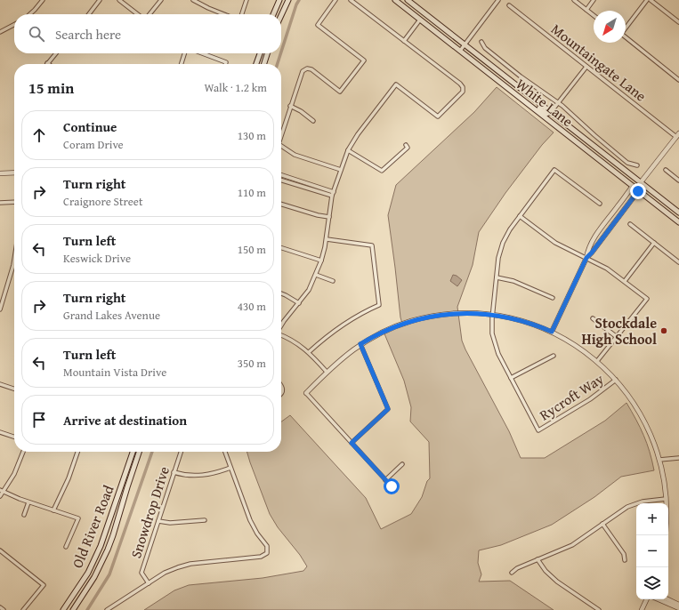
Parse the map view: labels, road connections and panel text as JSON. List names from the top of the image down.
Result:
{
  "streets": {
    "main road": ["White Lane", "Old River Road"],
    "street": ["Mountaingate Lane", "Rycroft Way", "Snowdrop Drive"]
  },
  "places": ["Stockdale High School"],
  "north": "bottom left",
  "page": {
    "search": "Search here",
    "heading": ["15 min", "Walk · 1.2 km"],
    "list": [
      ["Continue", "Coram Drive", "130 m"],
      ["Turn right", "Craignore Street", "110 m"],
      ["Turn left", "Keswick Drive", "150 m"],
      ["Turn right", "Grand Lakes Avenue", "430 m"],
      ["Turn left", "Mountain Vista Drive", "350 m"],
      "Arrive at destination"
    ],
    "map_buttons": ["+", "−"]
  }
}
